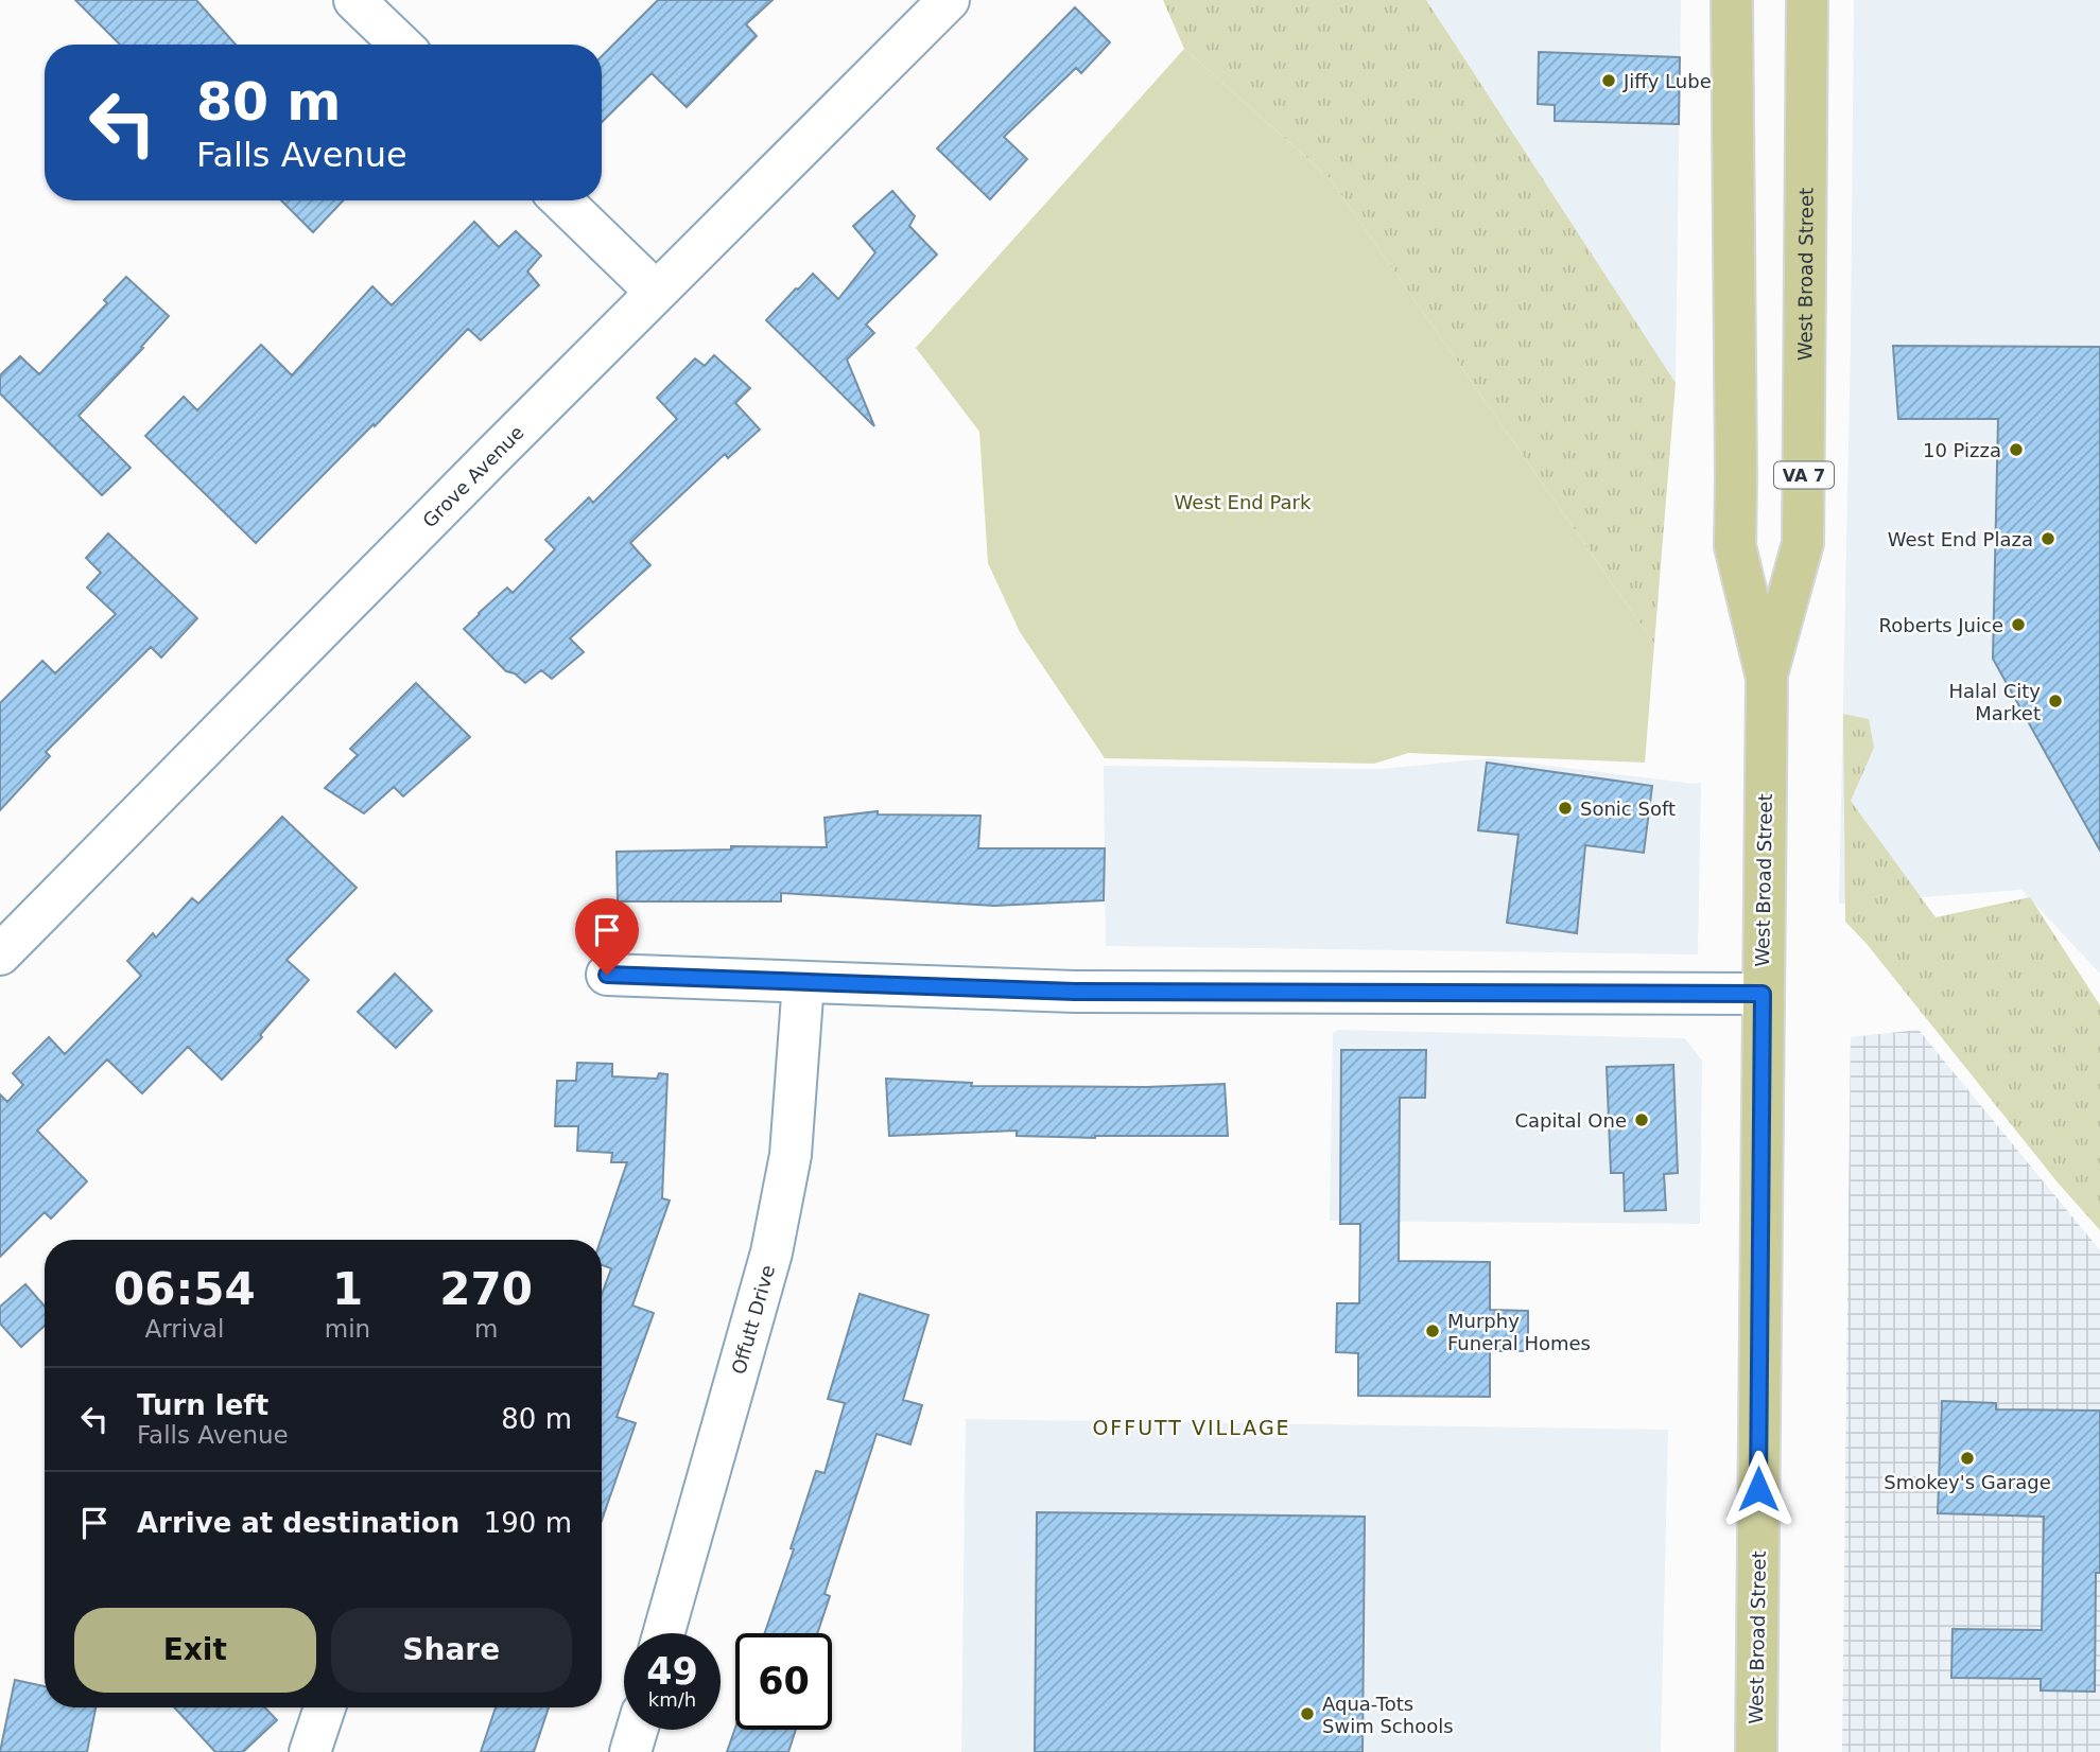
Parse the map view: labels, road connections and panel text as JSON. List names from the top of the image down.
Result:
{
  "streets": {
    "main road": ["West Broad Street", "VA 7"],
    "street": ["Grove Avenue", "Offutt Drive"]
  },
  "districts": ["OFFUTT VILLAGE"],
  "parks": ["West End Park"],
  "places": [
    "Jiffy Lube",
    "10 Pizza",
    "West End Plaza",
    "Roberts Juice",
    "Halal City Market",
    "Sonic Soft",
    "Capital One",
    "Murphy Funeral Homes",
    "Smokey's Garage",
    "Aqua-Tots Swim Schools"
  ],
  "page": {
    "turn": ["80 m", "Falls Avenue"],
    "eta": [
      "06:54",
      "Arrival",
      "1",
      "min",
      "270",
      "m"
    ],
    "list": [
      {
        "name": "Turn left",
        "note": "Falls Avenue",
        "value": "80 m"
      },
      {
        "name": "Arrive at destination",
        "value": "190 m"
      }
    ],
    "buttons": ["Exit", "Share"],
    "speed": "49 km/h",
    "limit": "60"
  }
}
